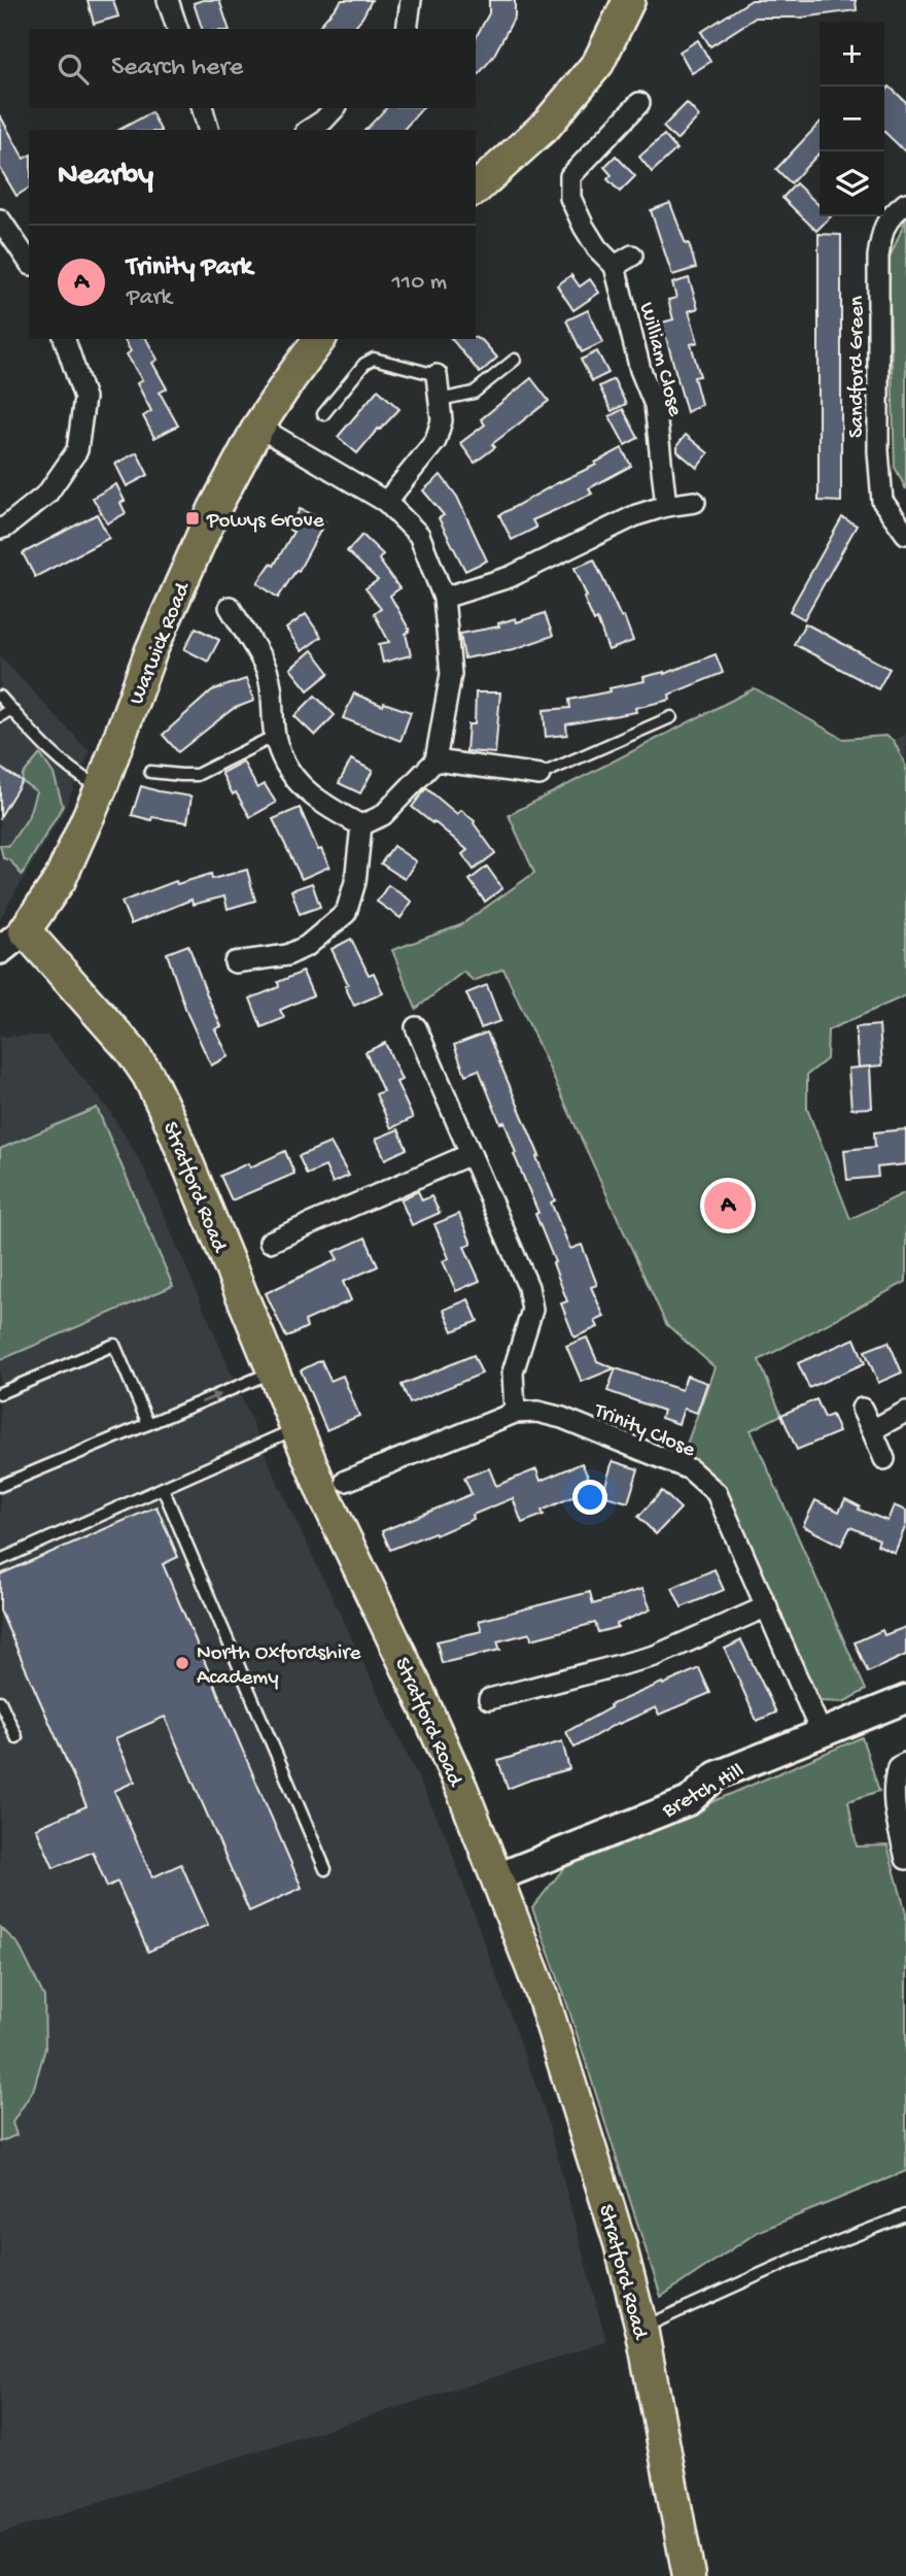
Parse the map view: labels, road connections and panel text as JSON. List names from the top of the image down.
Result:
{
  "streets": {
    "main road": ["Warwick Road", "Stratford Road"],
    "street": [
      "William Close",
      "Sandford Green",
      "Trinity Close",
      "Bretch Hill"
    ]
  },
  "crossings": [
    ["Warwick Road", "Stratford Road"],
    ["Stratford Road", "Bretch Hill"],
    ["Trinity Close", "Bretch Hill"]
  ],
  "places": {
    "transit": ["Powys Grove"],
    "other": ["North Oxfordshire Academy"]
  },
  "page": {
    "map_buttons": ["+", "−"],
    "search": "Search here",
    "heading": "Nearby",
    "list": [
      {
        "mark": "A",
        "name": "Trinity Park",
        "note": "Park",
        "value": "110 m"
      }
    ],
    "pins": "A"
  }
}
